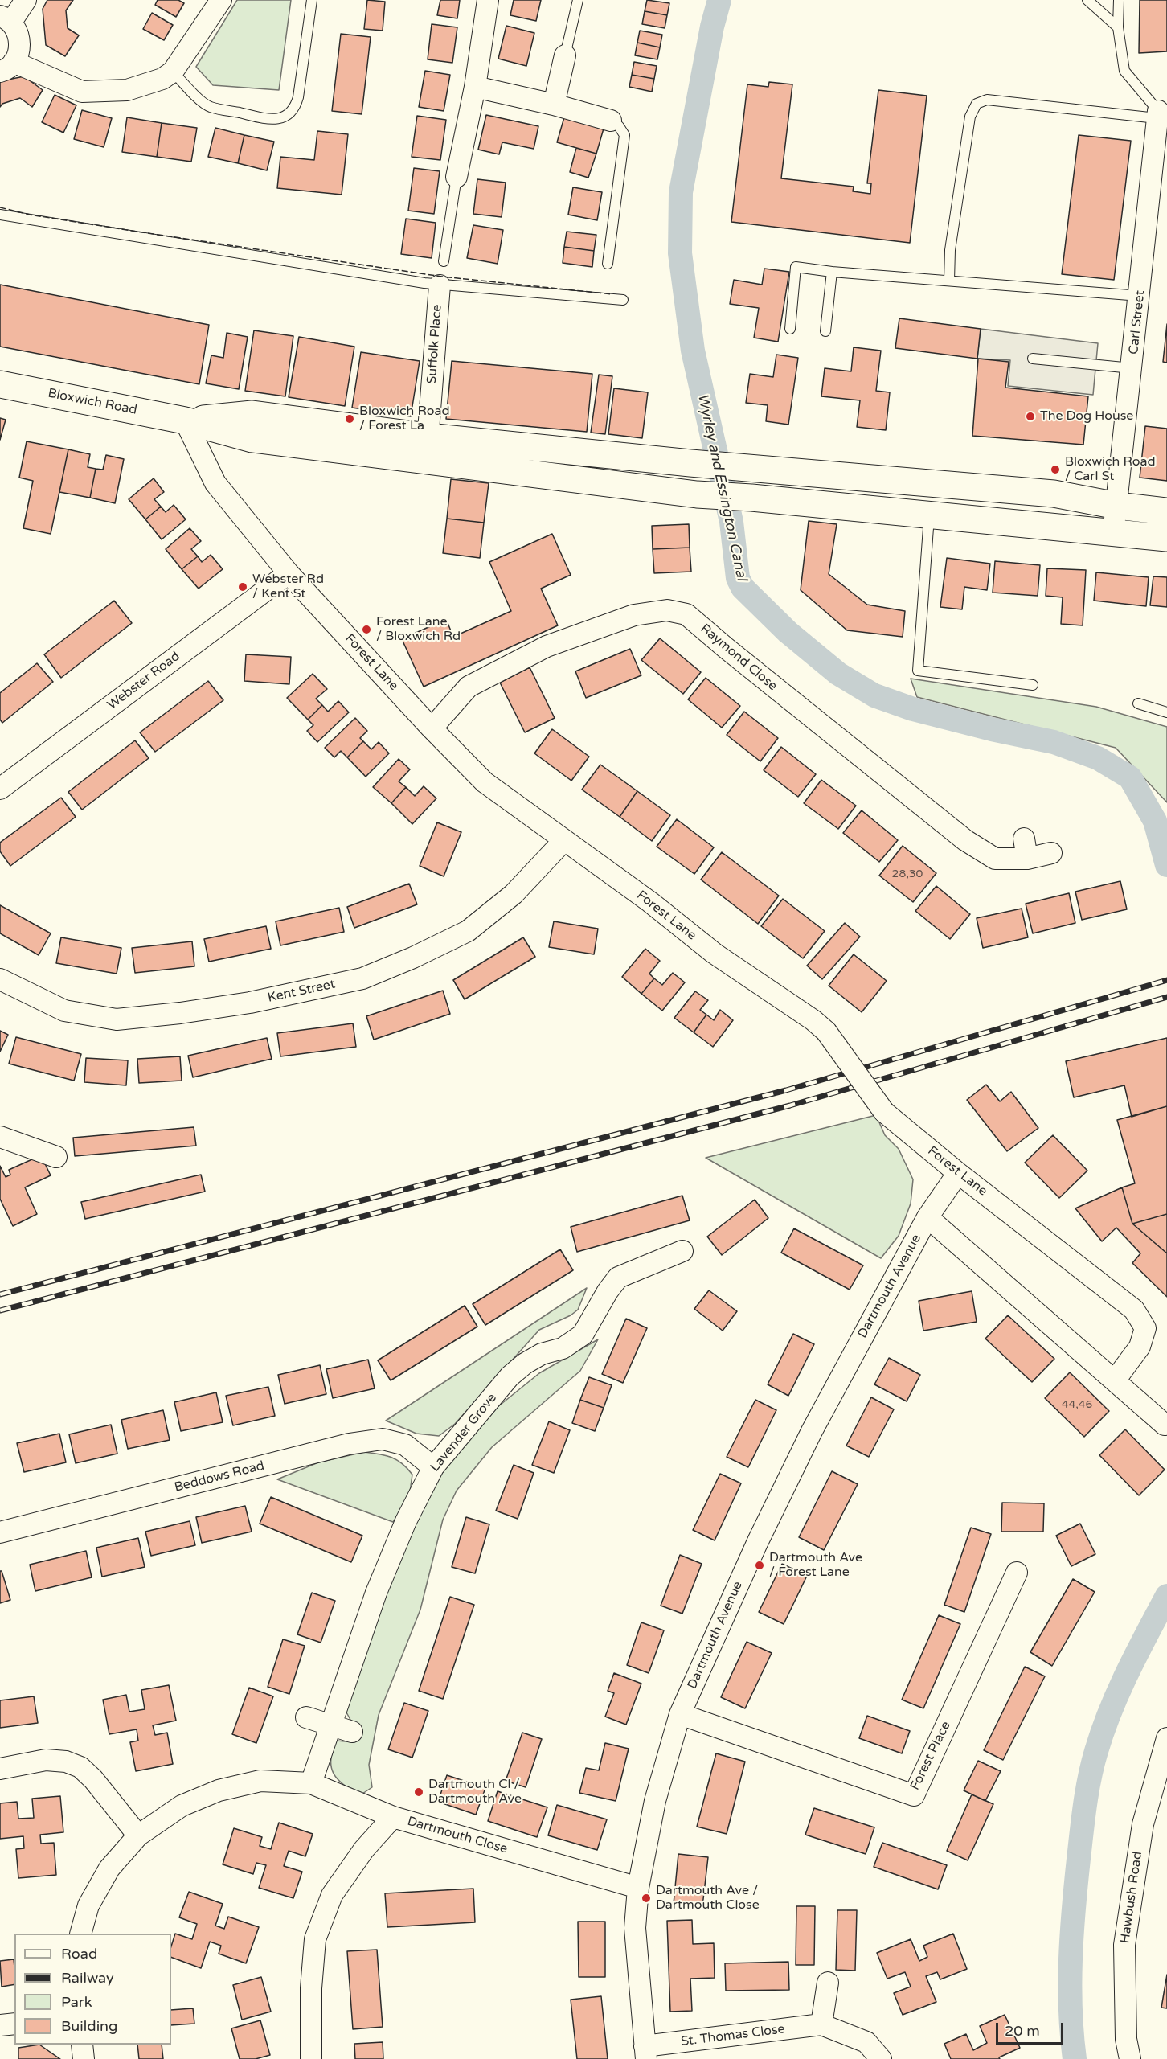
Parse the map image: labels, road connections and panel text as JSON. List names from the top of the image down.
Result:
{
  "streets": {
    "main road": ["Bloxwich Road"],
    "street": [
      "Carl Street",
      "Suffolk Place",
      "Raymond Close",
      "Forest Lane",
      "Webster Road",
      "Kent Street",
      "Dartmouth Avenue",
      "Lavender Grove",
      "Beddows Road",
      "Forest Place",
      "Dartmouth Close",
      "Hawbush Road",
      "St. Thomas Close"
    ]
  },
  "crossings": [
    ["Suffolk Place", "Bloxwich Road"],
    ["Bloxwich Road", "Forest Lane"],
    ["Raymond Close", "Forest Lane"],
    ["Forest Lane", "Webster Road"],
    ["Forest Lane", "Kent Street"],
    ["Forest Lane", "Dartmouth Avenue"],
    ["Dartmouth Avenue", "Forest Place"],
    ["Dartmouth Avenue", "Dartmouth Close"],
    ["Dartmouth Avenue", "St. Thomas Close"],
    ["Lavender Grove", "Beddows Road"]
  ],
  "water": ["Wyrley and Essington Canal"],
  "places": [
    "The Dog House",
    "Bloxwich Road / Forest La",
    "Bloxwich Road / Carl St",
    "Webster Rd / Kent St",
    "Forest Lane / Bloxwich Rd",
    "Dartmouth Ave / Forest Lane",
    "Dartmouth Cl / Dartmouth Ave",
    "Dartmouth Ave / Dartmouth Close"
  ],
  "house_numbers": ["28,30", "44,46"],
  "legend": [
    "Road",
    "Railway",
    "Park",
    "Building"
  ],
  "scale_bar": "20 m"
}
